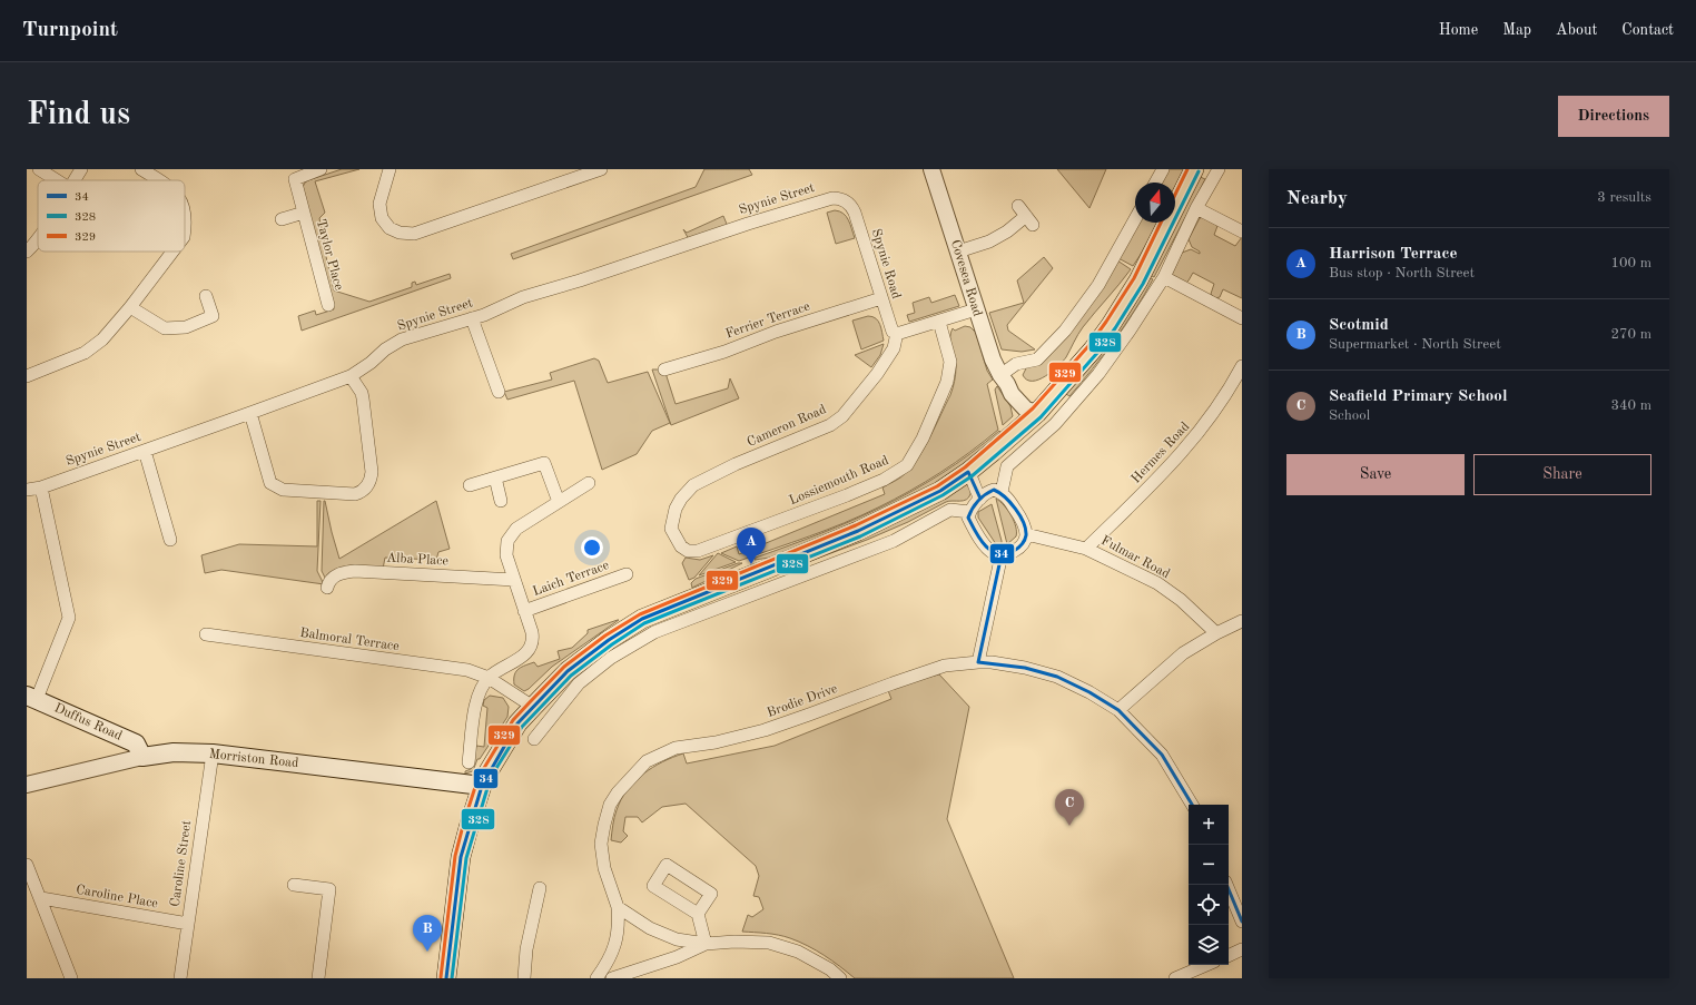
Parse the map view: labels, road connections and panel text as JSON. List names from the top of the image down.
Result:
{
  "streets": {
    "main road": ["Duffus Road", "Morriston Road"],
    "street": [
      "Spynie Street",
      "Taylor Place",
      "Spynie Road",
      "Covesea Road",
      "Ferrier Terrace",
      "Cameron Road",
      "Hermes Road",
      "Lossiemouth Road",
      "Fulmar Road",
      "Alba Place",
      "Laich Terrace",
      "Balmoral Terrace",
      "Brodie Drive",
      "Caroline Street",
      "Caroline Place"
    ]
  },
  "crossings": [
    ["Spynie Street", "Spynie Road"],
    ["Spynie Road", "Ferrier Terrace"],
    ["Spynie Road", "Cameron Road"],
    ["Cameron Road", "Lossiemouth Road"],
    ["Hermes Road", "Fulmar Road"],
    ["Duffus Road", "Morriston Road"],
    ["Morriston Road", "Caroline Street"],
    ["Caroline Street", "Caroline Place"]
  ],
  "lines": ["transit line 329", "transit line 328", "transit line 34"],
  "legend": ["34", "328", "329"],
  "north": "top",
  "page": {
    "header": "Turnpoint",
    "nav": [
      "Home",
      "Map",
      "About",
      "Contact"
    ],
    "buttons": [
      "Directions",
      ["Save", "Share"]
    ],
    "title": "Find us",
    "heading": ["Nearby", "3 results"],
    "list": [
      {
        "mark": "A",
        "name": "Harrison Terrace",
        "note": "Bus stop · North Street",
        "value": "100 m"
      },
      {
        "mark": "B",
        "name": "Scotmid",
        "note": "Supermarket · North Street",
        "value": "270 m"
      },
      {
        "mark": "C",
        "name": "Seafield Primary School",
        "note": "School",
        "value": "340 m"
      }
    ],
    "pins": ["A", "C", "B"],
    "map_buttons": ["+", "−"]
  }
}
